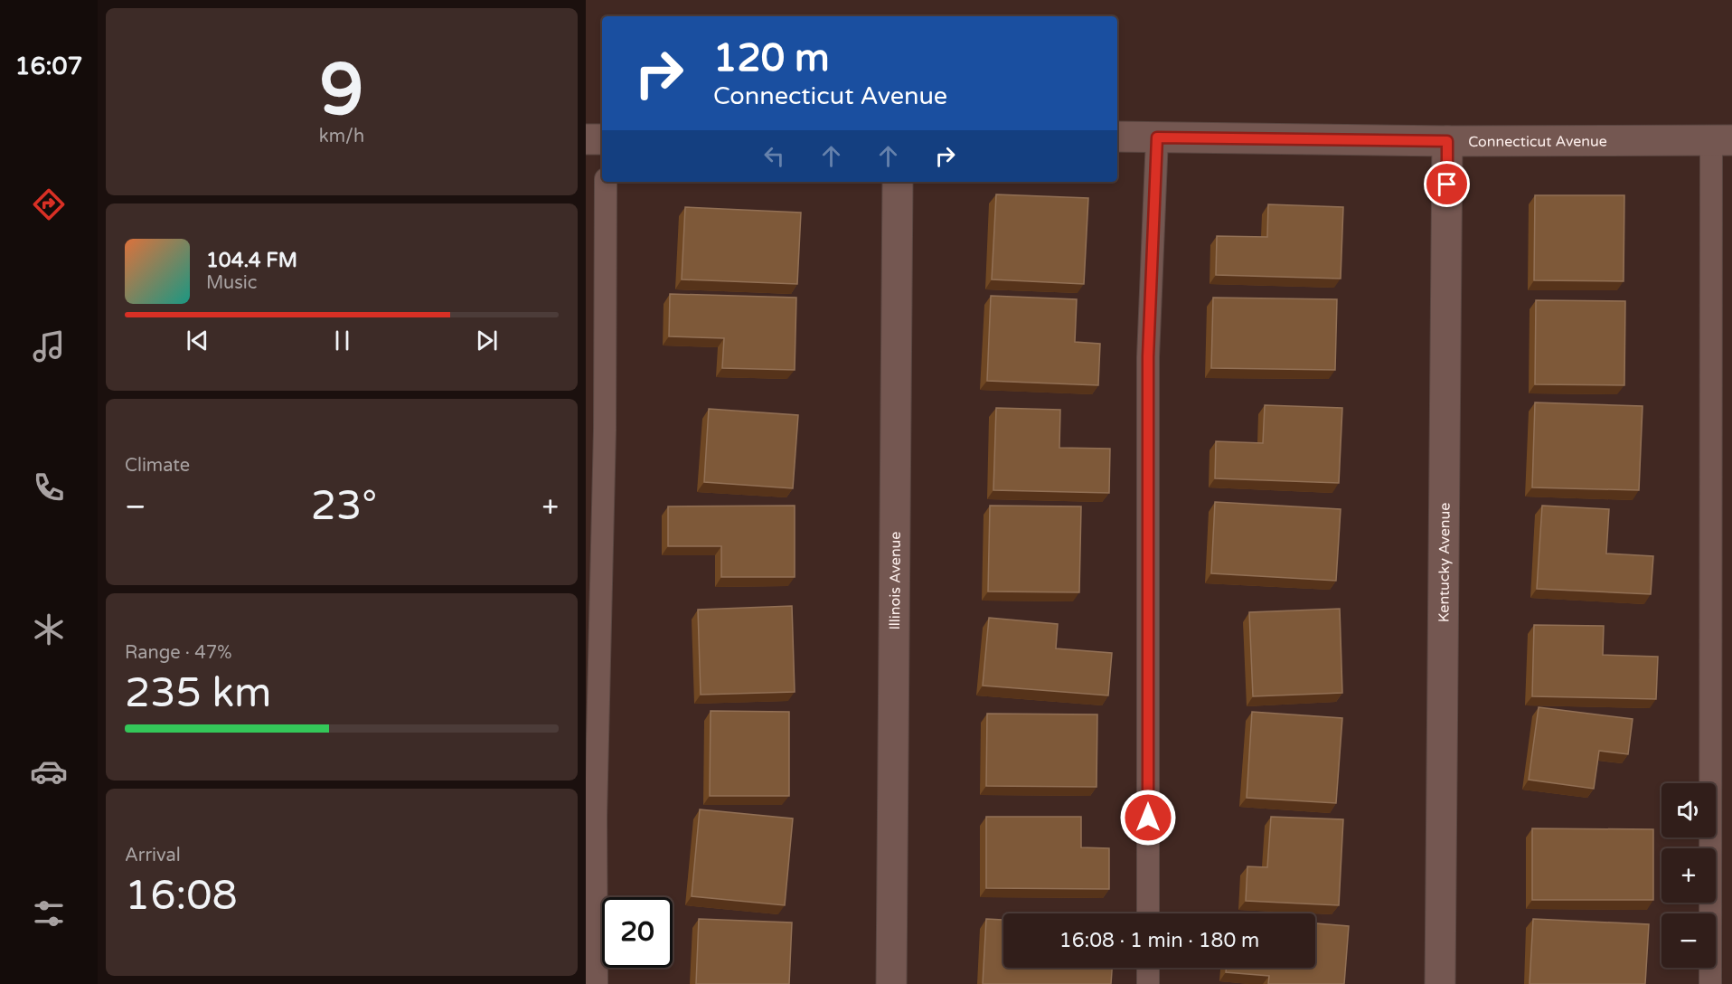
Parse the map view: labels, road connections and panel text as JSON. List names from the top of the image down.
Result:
{
  "streets": {
    "street": ["Connecticut Avenue", "Kentucky Avenue", "Illinois Avenue"]
  },
  "crossings": [
    ["Connecticut Avenue", "Kentucky Avenue"]
  ],
  "page": {
    "tabs": "16:07",
    "tile": [
      ["9", "km/h"],
      "Climate",
      ["Range · 47%", "235 km"],
      ["Arrival", "16:08"]
    ],
    "turn": ["120 m", "Connecticut Avenue"],
    "song": ["104.4 FM", "Music"],
    "heat": ["−", "23°", "+"],
    "map_buttons": ["+", "−"],
    "limit": "20",
    "trip": "16:08 · 1 min · 180 m"
  }
}
